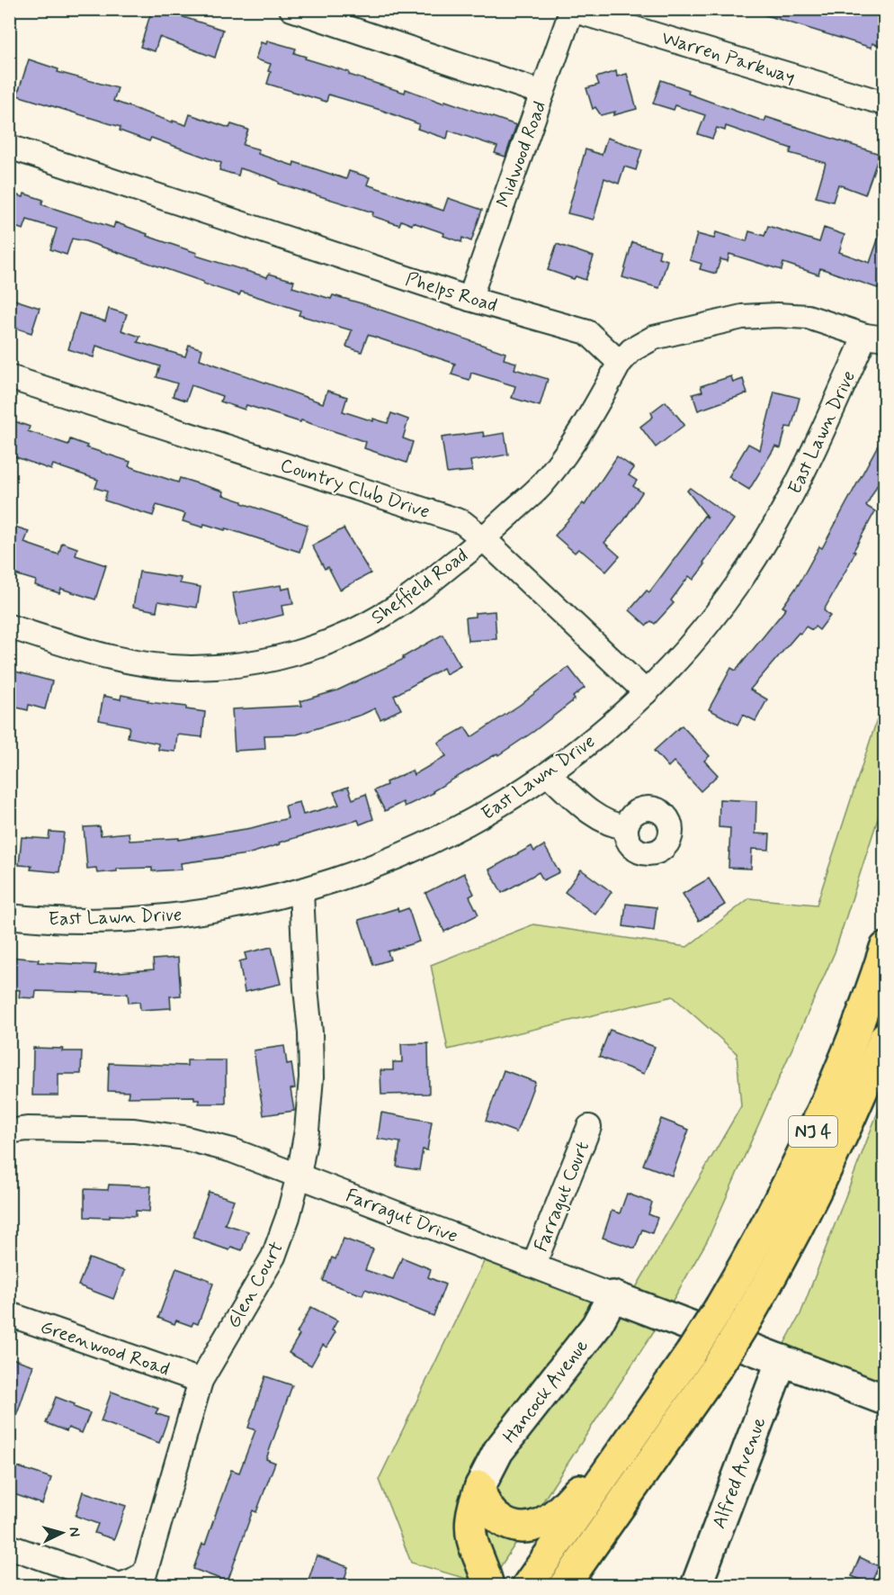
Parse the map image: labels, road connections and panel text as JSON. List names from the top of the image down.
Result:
{
  "streets": {
    "highway": ["NJ 4"],
    "street": [
      "Warren Parkway",
      "Midwood Road",
      "Phelps Road",
      "East Lawn Drive",
      "Country Club Drive",
      "Sheffield Road",
      "Farragut Court",
      "Farragut Drive",
      "Glen Court",
      "Greenwood Road",
      "Hancock Avenue",
      "Alfred Avenue"
    ]
  },
  "crossings": [
    ["Warren Parkway", "Midwood Road"],
    ["Midwood Road", "Phelps Road"],
    ["Phelps Road", "Sheffield Road"],
    ["East Lawn Drive", "Country Club Drive"],
    ["East Lawn Drive", "Glen Court"],
    ["Country Club Drive", "Sheffield Road"],
    ["Farragut Court", "Farragut Drive"],
    ["Farragut Drive", "Glen Court"],
    ["Farragut Drive", "Hancock Avenue"],
    ["Farragut Drive", "Alfred Avenue"],
    ["Glen Court", "Greenwood Road"]
  ],
  "north": "right"
}
